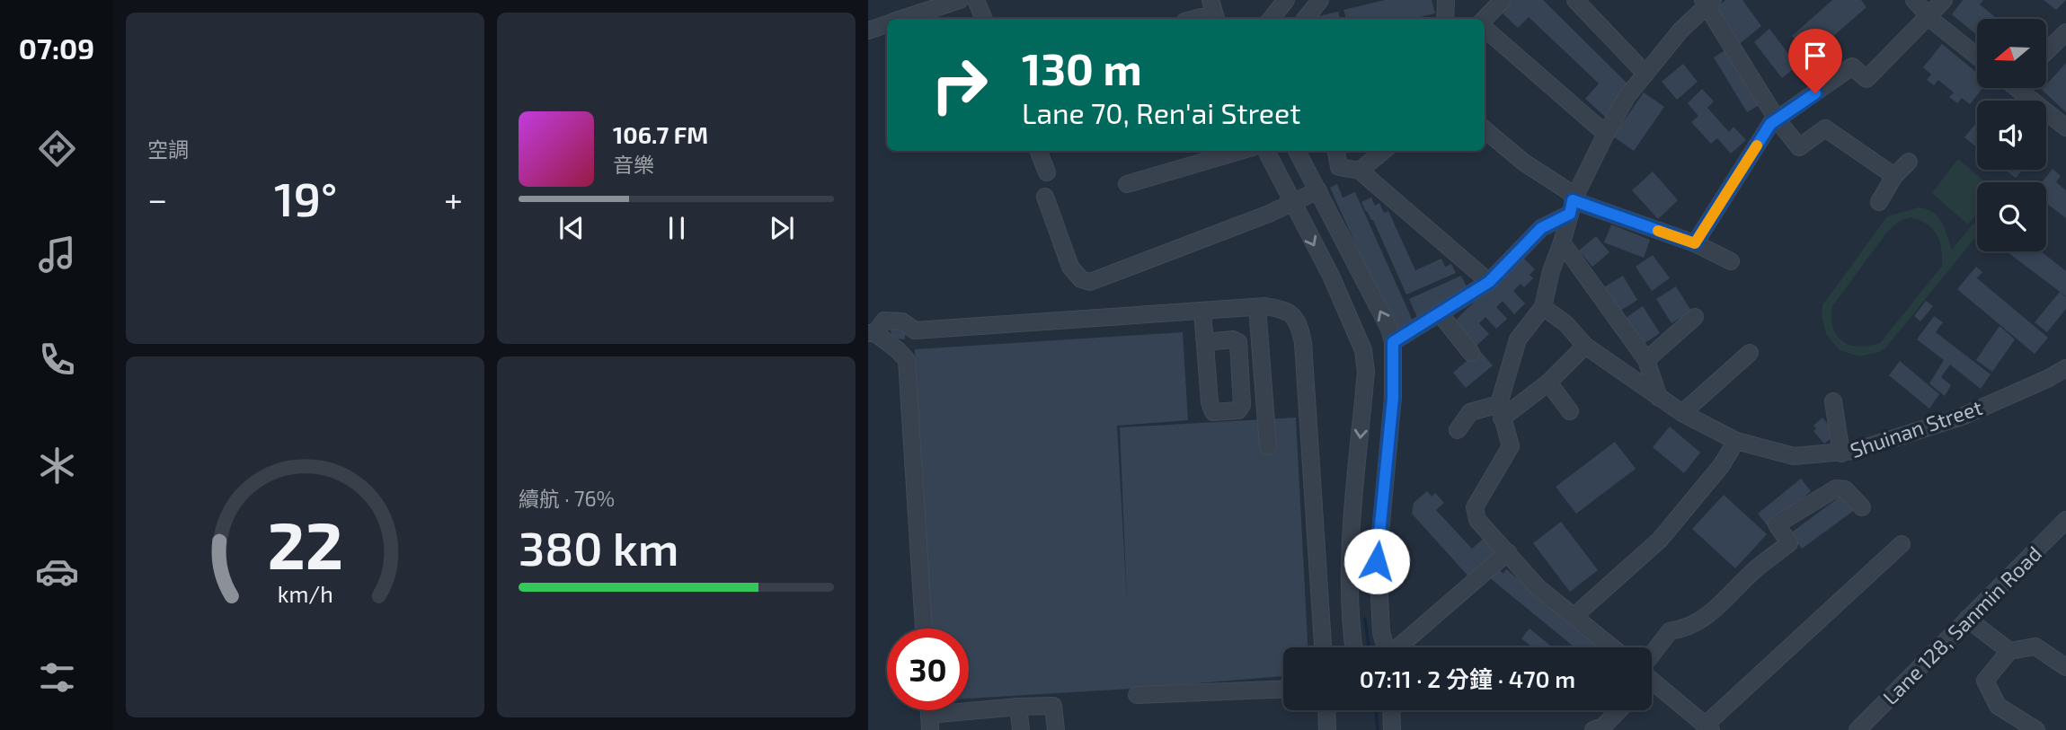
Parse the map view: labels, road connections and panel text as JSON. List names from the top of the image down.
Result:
{
  "streets": {
    "street": ["Shuinan Street", "Lane 128, Sanmin Road"]
  },
  "north": "left",
  "page": {
    "tabs": "07:09",
    "tile": [
      "空調",
      ["續航 · 76%", "380 km"]
    ],
    "turn": ["130 m", "Lane 70, Ren'ai Street"],
    "song": ["106.7 FM", "音樂"],
    "heat": ["−", "19°", "+"],
    "limit": "30",
    "trip": "07:11 · 2 分鐘 · 470 m",
    "gauge": ["22", "km/h"]
  }
}
